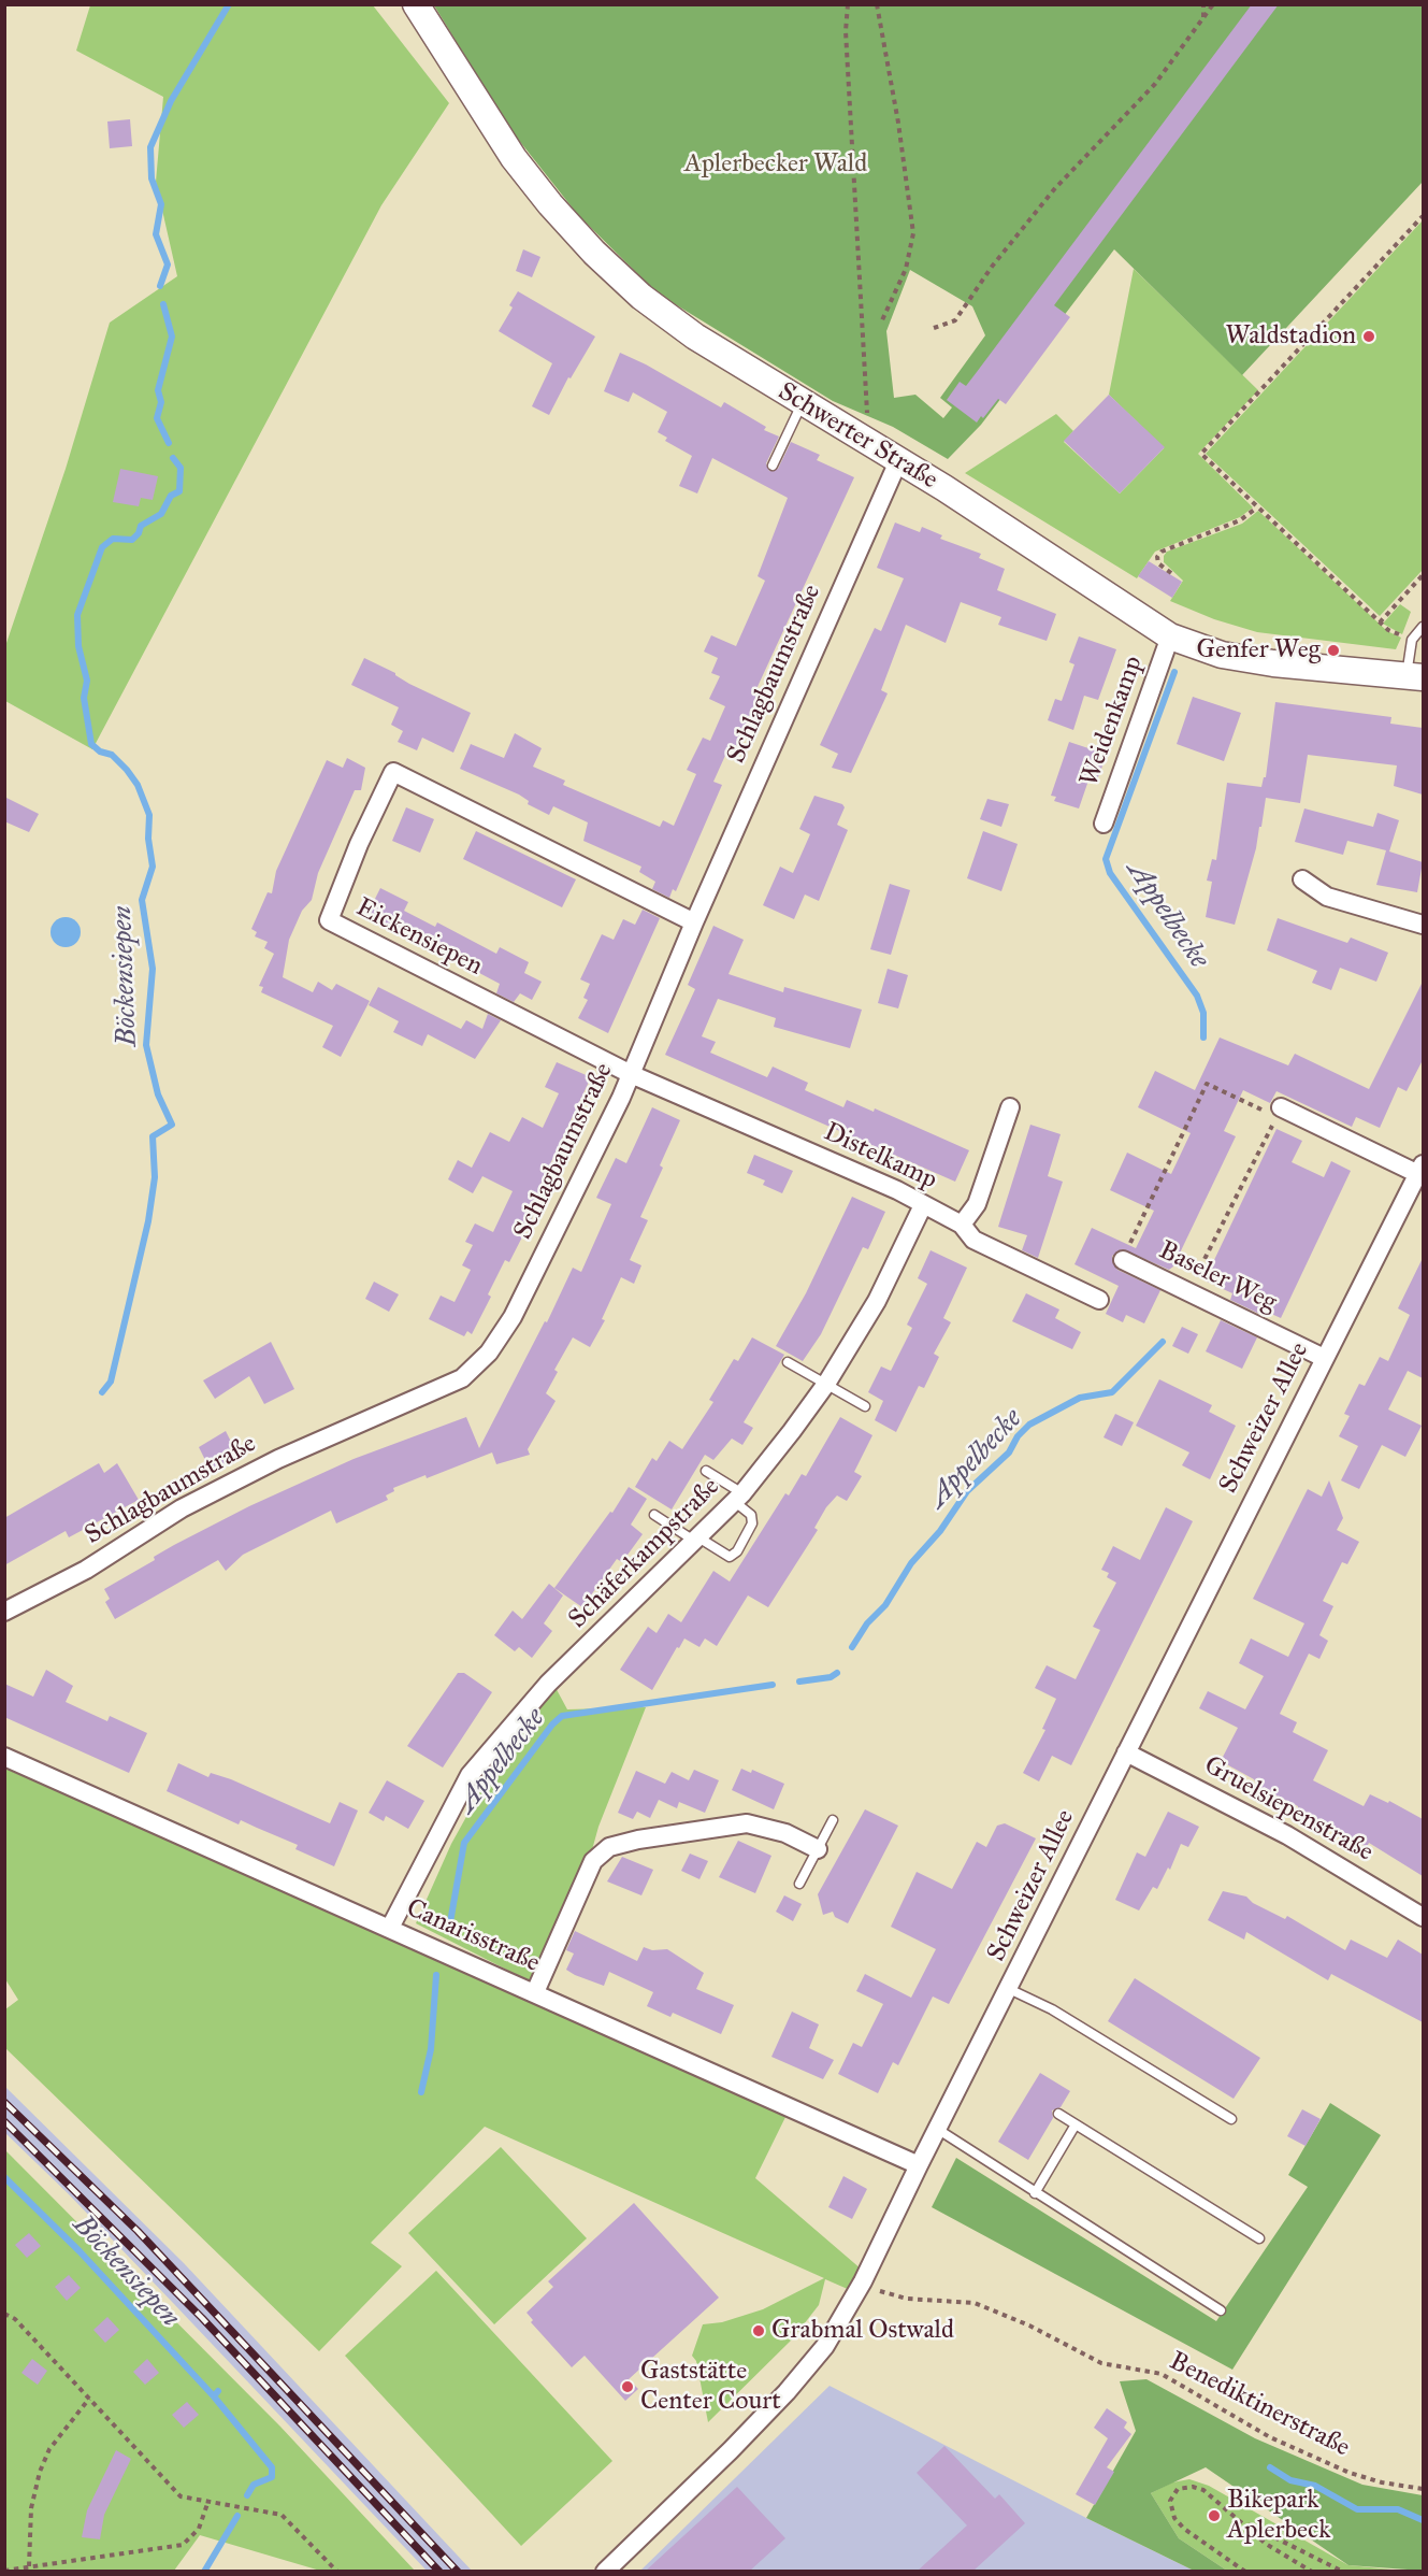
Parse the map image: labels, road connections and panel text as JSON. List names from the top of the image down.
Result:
{
  "streets": {
    "street": [
      "Schwerter Straße",
      "Schlagbaumstraße",
      "Weidenkamp",
      "Eickensiepen",
      "Distelkamp",
      "Baseler Weg",
      "Schweizer Allee",
      "Schäferkampstraße",
      "Gruelsiepenstraße",
      "Canarisstraße"
    ],
    "path": ["Benediktinerstraße"]
  },
  "crossings": [
    ["Schwerter Straße", "Schlagbaumstraße"],
    ["Schwerter Straße", "Weidenkamp"],
    ["Schlagbaumstraße", "Eickensiepen"],
    ["Schlagbaumstraße", "Distelkamp"],
    ["Eickensiepen", "Distelkamp"],
    ["Distelkamp", "Schäferkampstraße"],
    ["Baseler Weg", "Schweizer Allee"],
    ["Schweizer Allee", "Gruelsiepenstraße"],
    ["Schweizer Allee", "Canarisstraße"],
    ["Schweizer Allee", "Benediktinerstraße"],
    ["Schäferkampstraße", "Canarisstraße"]
  ],
  "water": ["Appelbecke", "Böckensiepen"],
  "parks": ["Aplerbecker Wald"],
  "places": [
    "Waldstadion",
    "Genfer Weg",
    "Grabmal Ostwald",
    "Gaststätte Center Court",
    "Bikepark Aplerbeck"
  ]
}
